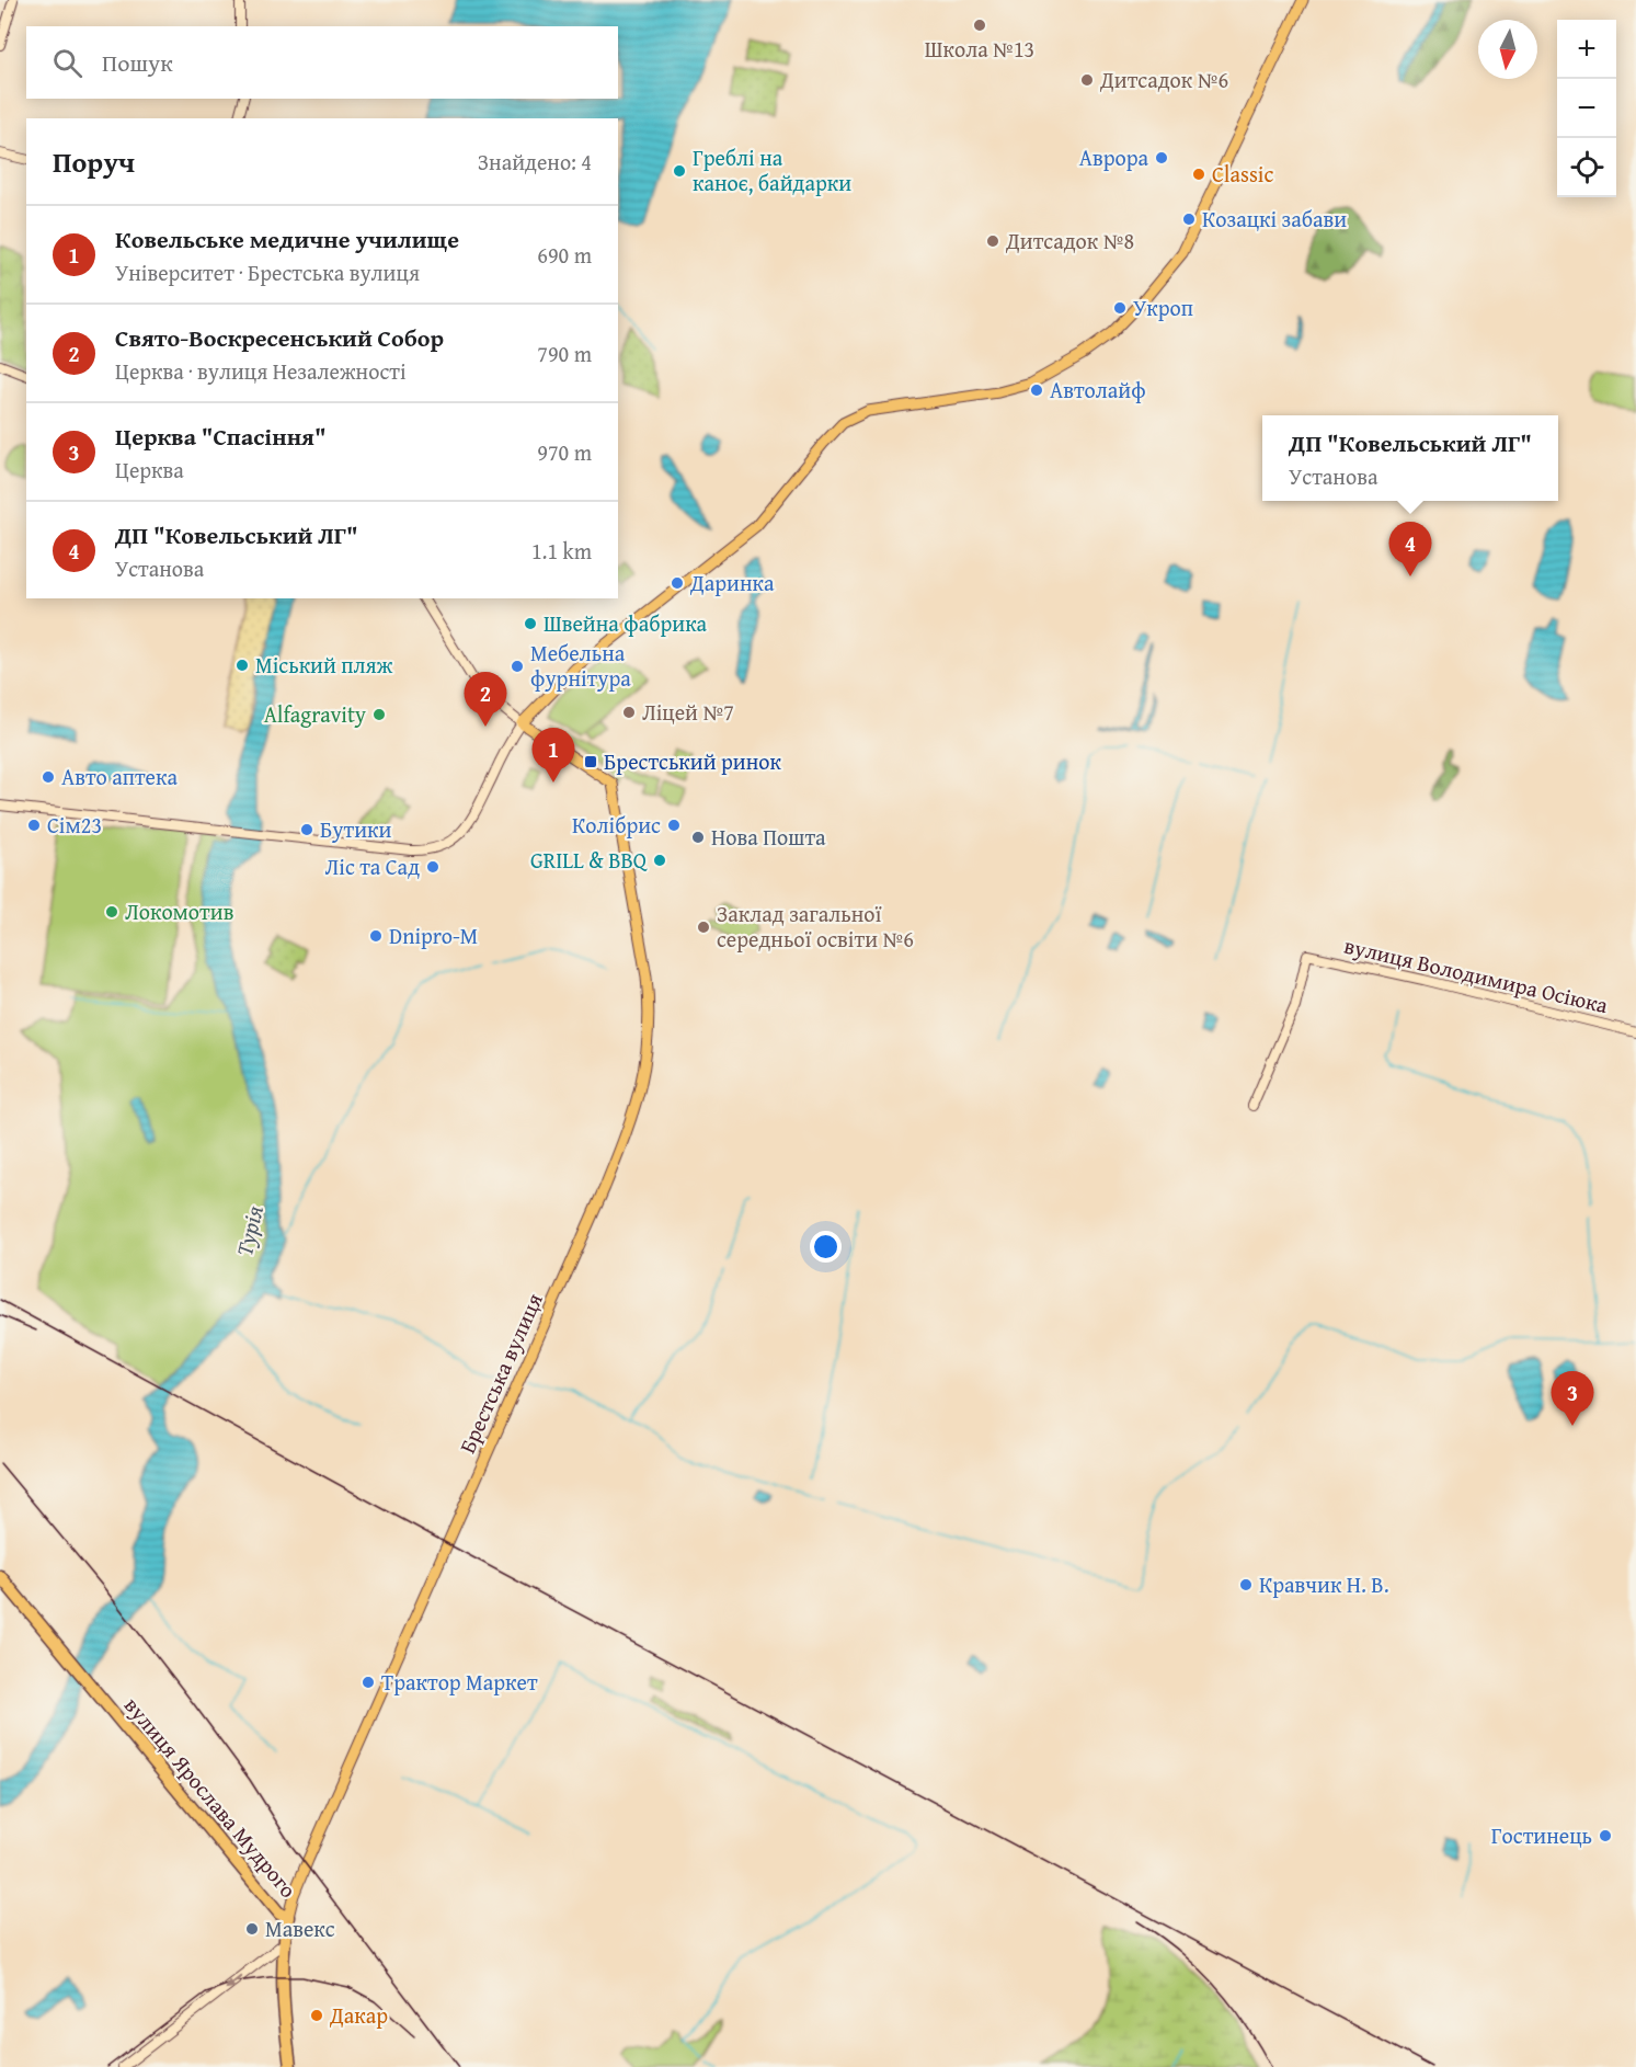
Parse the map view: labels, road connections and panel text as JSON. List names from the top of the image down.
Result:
{
  "streets": {
    "highway": ["Брестська вулиця", "вулиця Ярослава Мудрого"],
    "main road": ["вулиця Володимира Осіюка"]
  },
  "crossings": [
    ["Брестська вулиця", "вулиця Ярослава Мудрого"]
  ],
  "water": ["Турія"],
  "places": {
    "other": [
      "Школа №13",
      "Дитсадок №6",
      "Аврора",
      "Греблі на каноє, байдарки",
      "Classic",
      "Козацкі забави",
      "Дитсадок №8",
      "Укроп",
      "Автолайф",
      "Даринка",
      "Швейна фабрика",
      "Міський пляж",
      "Мебельна фурнітура",
      "Ліцей №7",
      "Alfagravity",
      "Авто аптека",
      "Сім23",
      "Колібрис",
      "Бутики",
      "Нова Пошта",
      "GRILL & BBQ",
      "Ліс та Сад",
      "Локомотив",
      "Заклад загальної середньої освіти №6",
      "Dnipro-M",
      "Кравчик Н. В.",
      "Трактор Маркет",
      "Гостинець",
      "Мавекс",
      "Дакар"
    ],
    "transit": ["Брестський ринок"]
  },
  "north": "bottom",
  "page": {
    "map_buttons": ["+", "−"],
    "search": "Пошук",
    "heading": ["Поруч", "Знайдено: 4"],
    "list": [
      {
        "mark": "1",
        "name": "Ковельське медичне училище",
        "note": "Університет · Брестська вулиця",
        "value": "690 m"
      },
      {
        "mark": "2",
        "name": "Свято-Воскресенський Собор",
        "note": "Церква · вулиця Незалежності",
        "value": "790 m"
      },
      {
        "mark": "3",
        "name": "Церква \"Спасіння\"",
        "note": "Церква",
        "value": "970 m"
      },
      {
        "mark": "4",
        "name": "ДП \"Ковельський ЛГ\"",
        "note": "Установа",
        "value": "1.1 km"
      }
    ],
    "popup": ["ДП \"Ковельський ЛГ\"", "Установа"],
    "pins": [
      "4",
      "2",
      "1",
      "3"
    ]
  }
}
